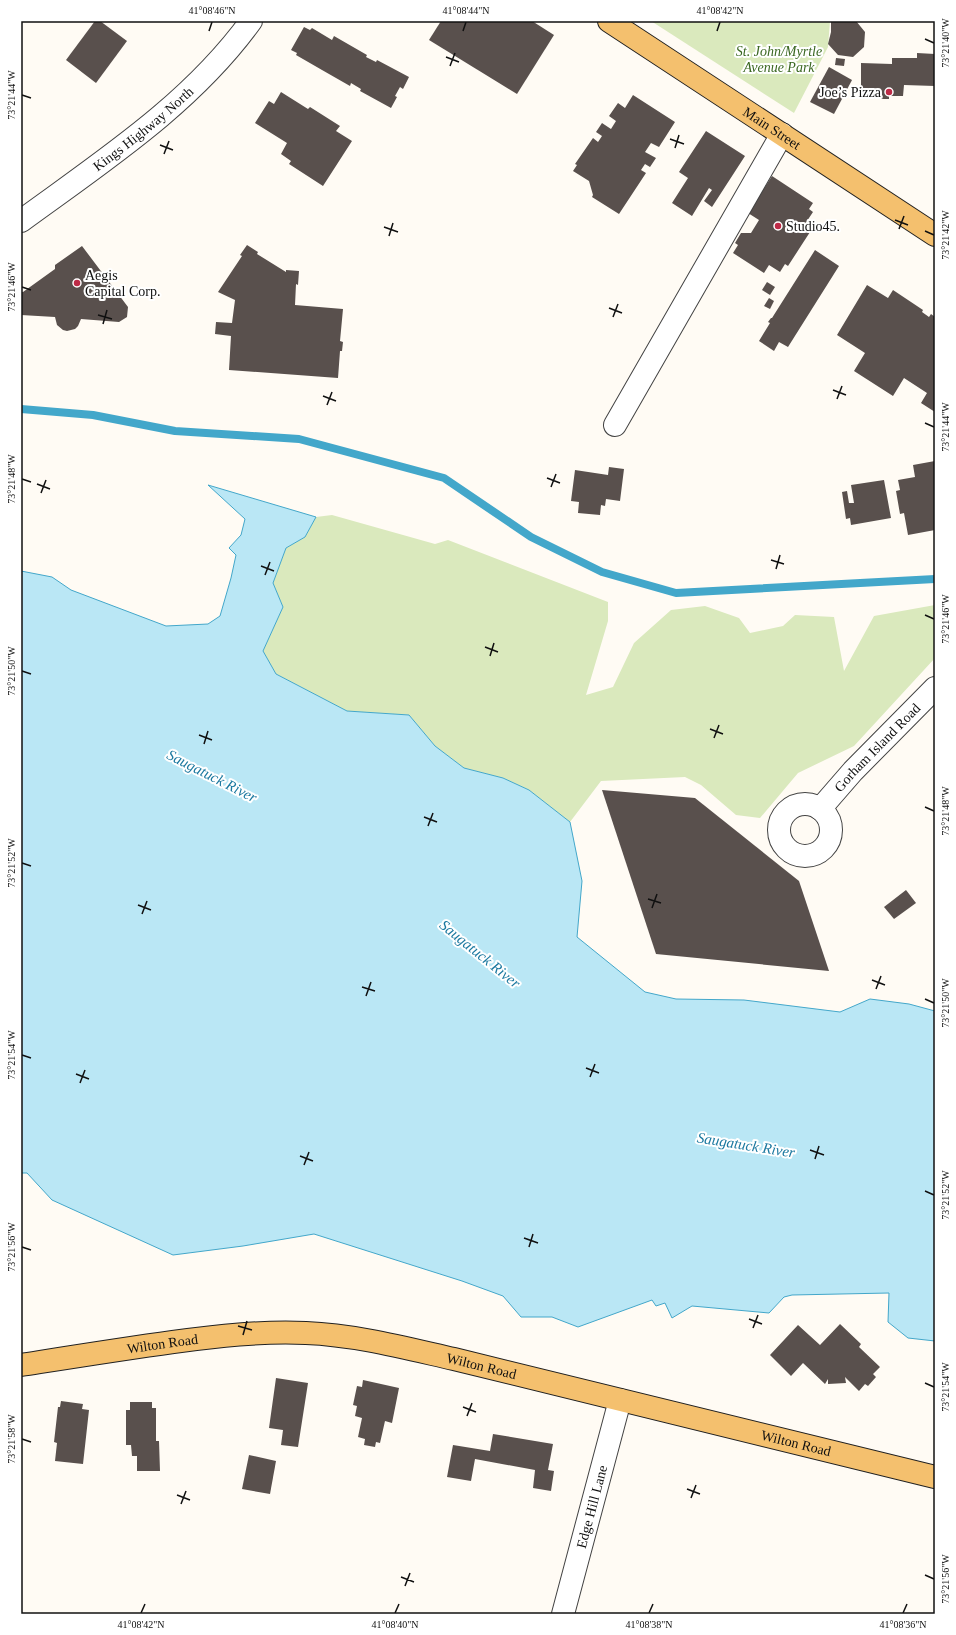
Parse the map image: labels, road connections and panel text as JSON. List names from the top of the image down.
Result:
{
  "streets": {
    "main road": ["Main Street", "Wilton Road"],
    "street": ["Kings Highway North", "Gorham Island Road", "Edge Hill Lane"]
  },
  "crossings": [
    ["Wilton Road", "Edge Hill Lane"]
  ],
  "water": ["Saugatuck River"],
  "parks": ["St. John/Myrtle Avenue Park"],
  "places": ["Joe’s Pizza", "Studio45.", "Aegis Capital Corp."],
  "coordinates": [
    "41°08'46\"N",
    "41°08'44\"N",
    "41°08'42\"N",
    "73°21'40\"W",
    "73°21'44\"W",
    "73°21'42\"W",
    "73°21'46\"W",
    "73°21'48\"W",
    "73°21'50\"W",
    "73°21'52\"W",
    "73°21'54\"W",
    "73°21'56\"W",
    "73°21'58\"W",
    "41°08'40\"N",
    "41°08'38\"N",
    "41°08'36\"N"
  ]
}
